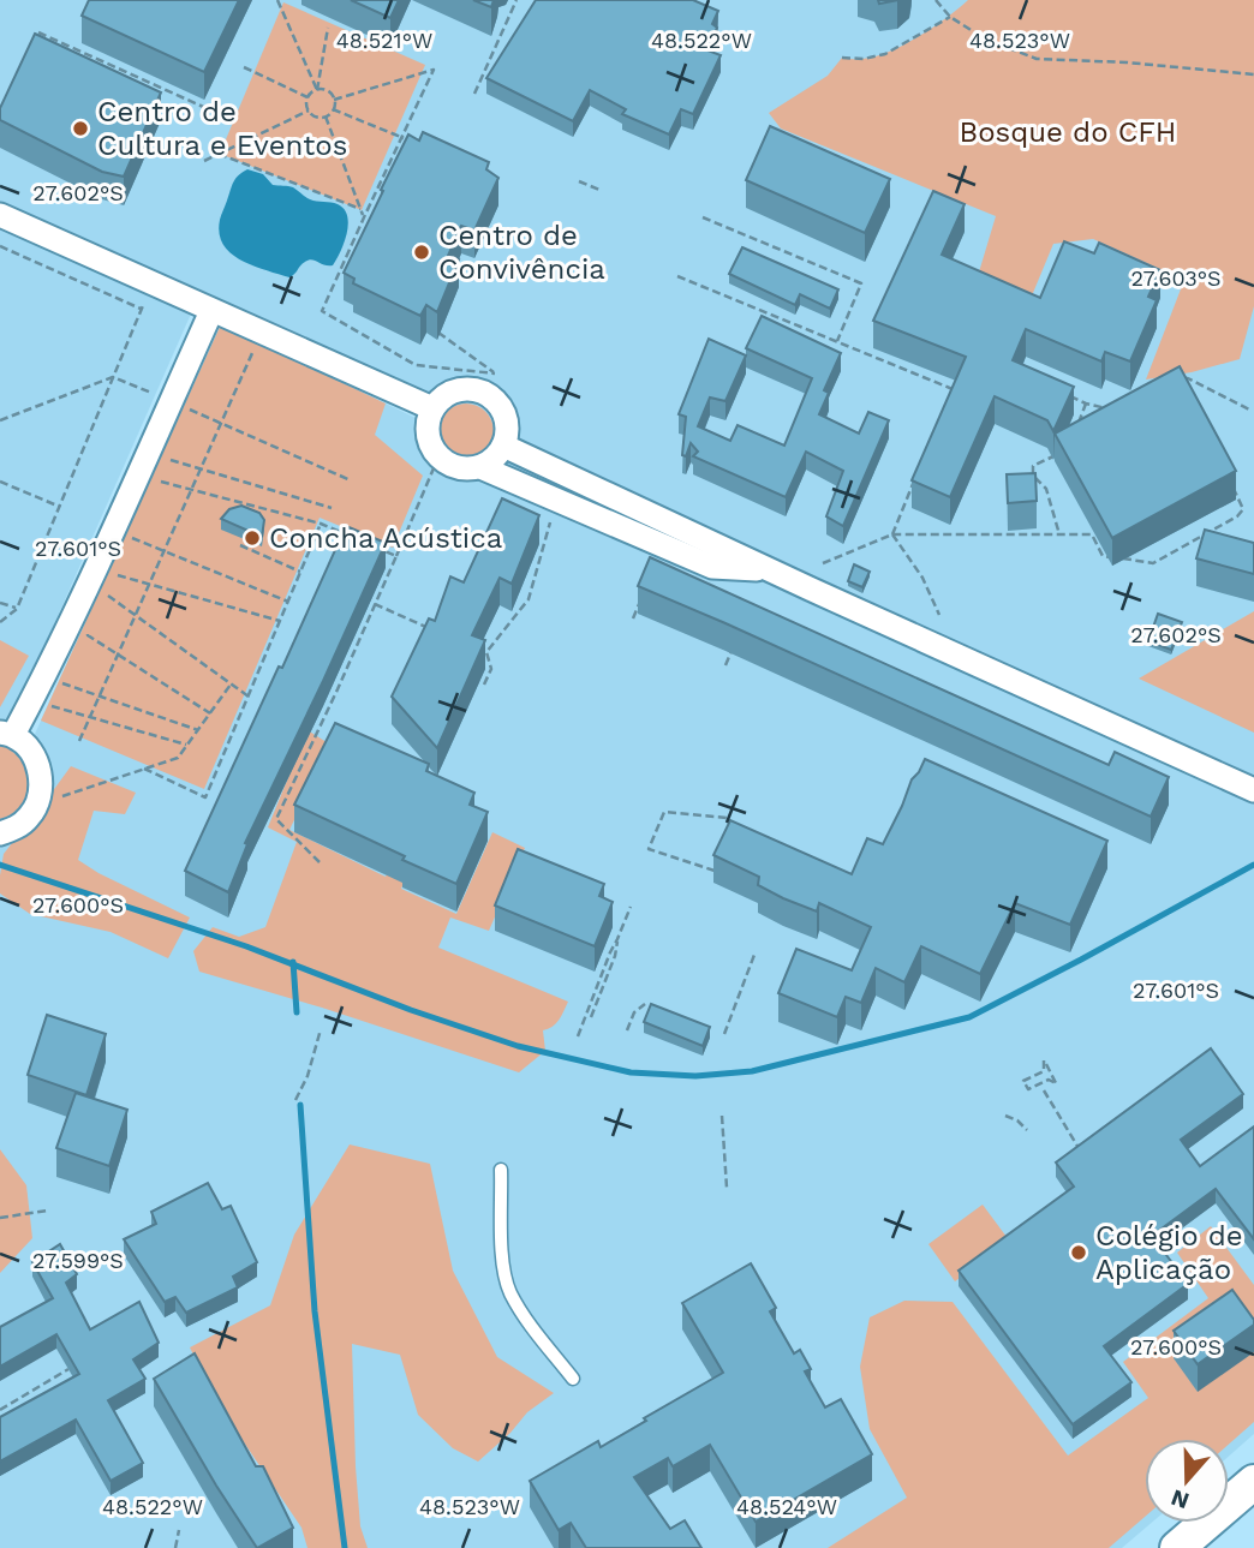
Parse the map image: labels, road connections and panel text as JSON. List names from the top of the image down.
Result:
{
  "parks": ["Bosque do CFH"],
  "places": [
    "Centro de Cultura e Eventos",
    "Centro de Convivência",
    "Concha Acústica",
    "Colégio de Aplicação"
  ],
  "north": "bottom",
  "coordinates": [
    "48.521°W",
    "48.522°W",
    "48.523°W",
    "27.602°S",
    "27.603°S",
    "27.601°S",
    "27.600°S",
    "27.599°S",
    "48.524°W"
  ]
}
